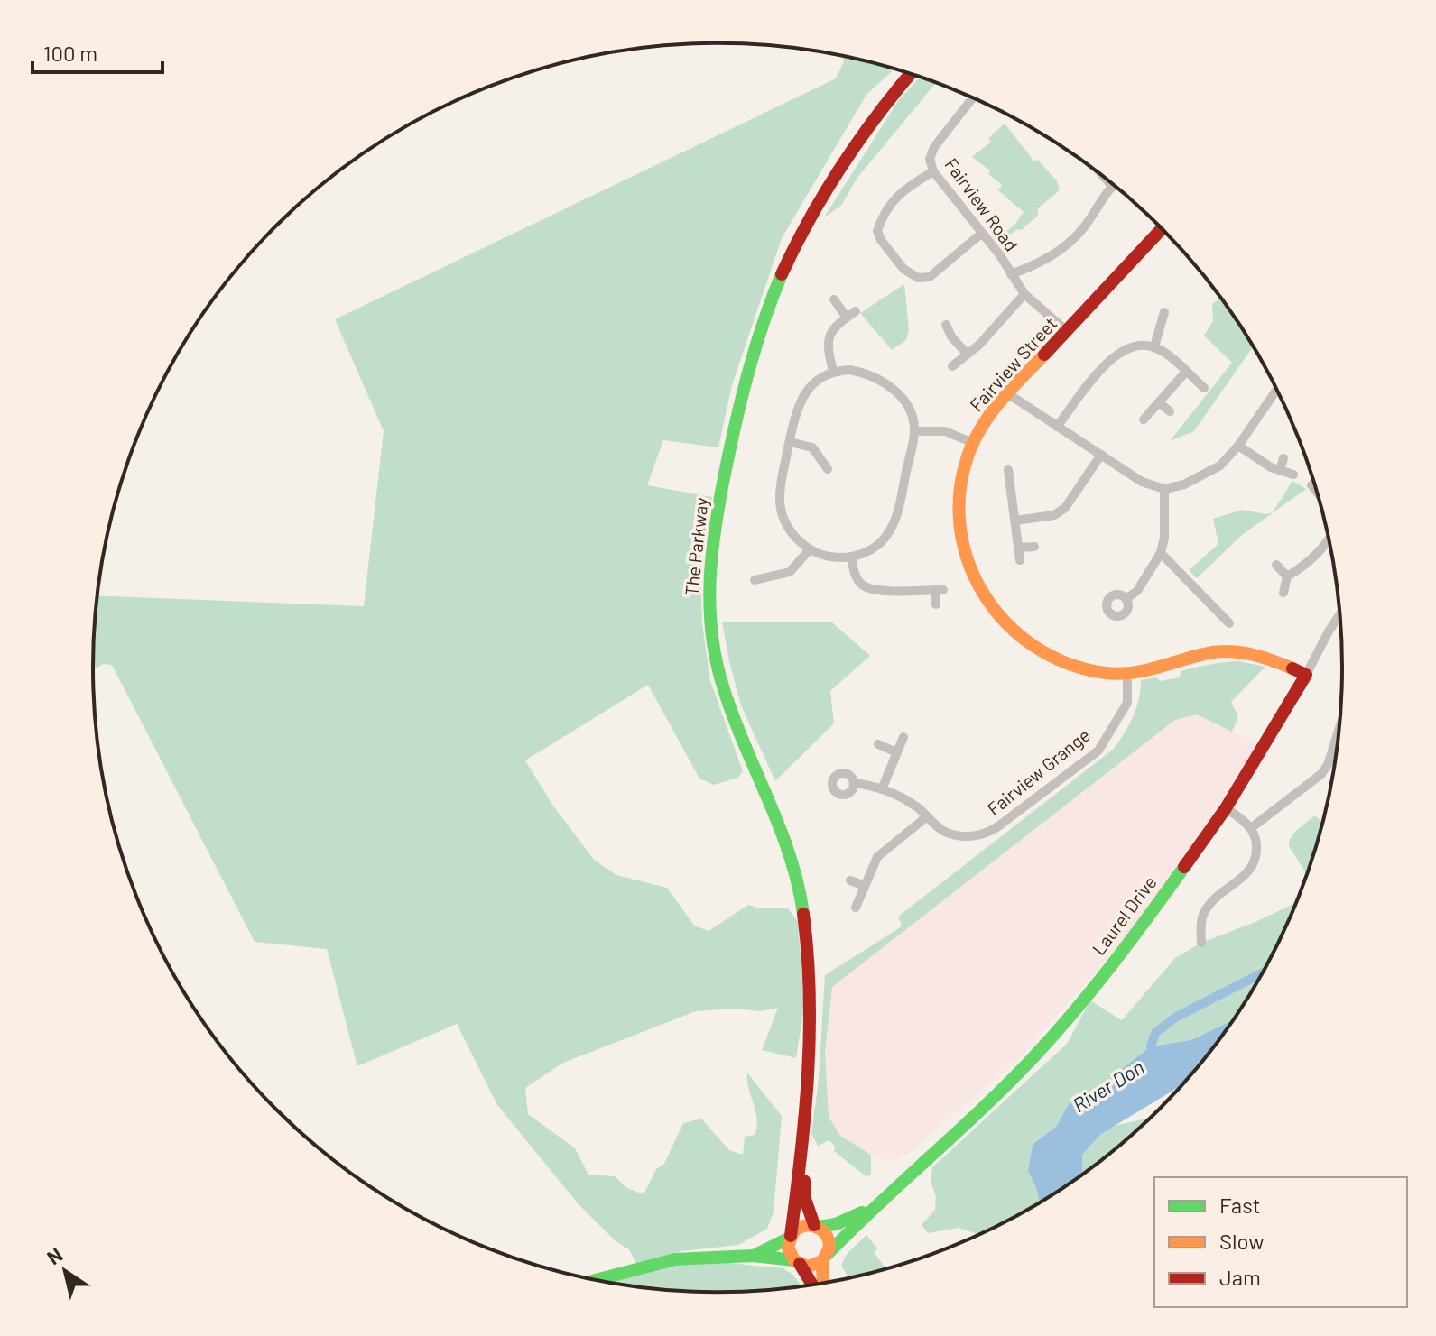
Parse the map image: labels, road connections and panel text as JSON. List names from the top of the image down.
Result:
{
  "streets": {
    "street": [
      "Fairview Road",
      "Fairview Street",
      "The Parkway",
      "Fairview Grange",
      "Laurel Drive"
    ]
  },
  "crossings": [
    ["Fairview Road", "Fairview Street"],
    ["Fairview Street", "Fairview Grange"],
    ["Fairview Street", "Laurel Drive"]
  ],
  "water": ["River Don"],
  "legend": ["Fast", "Slow", "Jam"],
  "scale_bar": "100 m",
  "north": "top left"
}
